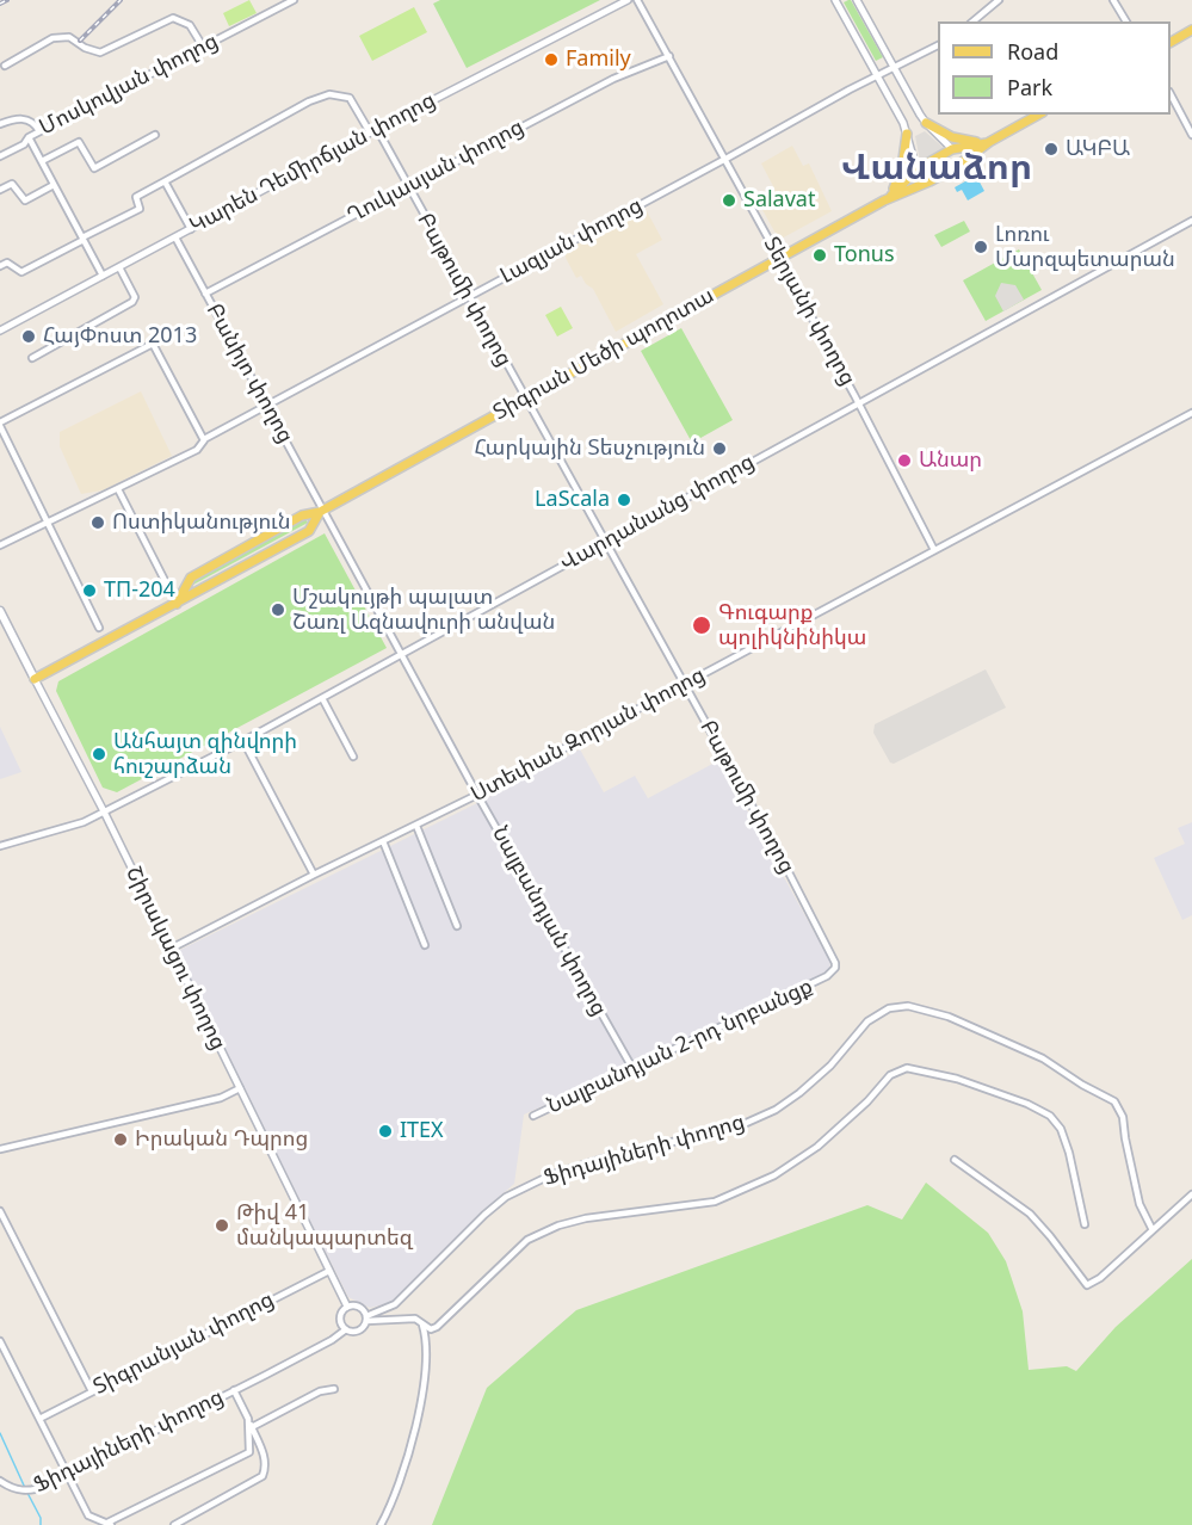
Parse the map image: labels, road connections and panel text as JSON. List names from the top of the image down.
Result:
{
  "streets": {
    "main road": ["Տիգրան Մեծի պողոտա", "Շիրակացու փողոց"],
    "street": [
      "Մոսկովյան փողոց",
      "Կարեն Դեմիրճյան փողոց",
      "Ղուկասյան փողոց",
      "Լազյան փողոց",
      "Բաթումի փողոց",
      "Տերյանի փողոց",
      "Բանիյո փողոց",
      "Վարդանանց փողոց",
      "Ստեփան Զորյան փողոց",
      "Նալբանդյան փողոց",
      "Նալբանդյան 2-րդ նրբանցք",
      "Ֆիդայիների փողոց",
      "Տիգրանյան փողոց"
    ]
  },
  "crossings": [
    ["Մոսկովյան փողոց", "Կարեն Դեմիրճյան փողոց"],
    ["Մոսկովյան փողոց", "Բաթումի փողոց"],
    ["Կարեն Դեմիրճյան փողոց", "Բաթումի փողոց"],
    ["Կարեն Դեմիրճյան փողոց", "Բանիյո փողոց"],
    ["Ղուկասյան փողոց", "Բաթումի փողոց"],
    ["Ղուկասյան փողոց", "Տերյանի փողոց"],
    ["Ղուկասյան փողոց", "Բանիյո փողոց"],
    ["Լազյան փողոց", "Բաթումի փողոց"],
    ["Լազյան փողոց", "Տերյանի փողոց"],
    ["Լազյան փողոց", "Բանիյո փողոց"],
    ["Բաթումի փողոց", "Տիգրան Մեծի պողոտա"],
    ["Բաթումի փողոց", "Վարդանանց փողոց"],
    ["Բաթումի փողոց", "Ստեփան Զորյան փողոց"],
    ["Բաթումի փողոց", "Նալբանդյան 2-րդ նրբանցք"],
    ["Տերյանի փողոց", "Տիգրան Մեծի պողոտա"],
    ["Տերյանի փողոց", "Վարդանանց փողոց"],
    ["Տերյանի փողոց", "Ստեփան Զորյան փողոց"],
    ["Տիգրան Մեծի պողոտա", "Բանիյո փողոց"],
    ["Տիգրան Մեծի պողոտա", "Նալբանդյան փողոց"],
    ["Տիգրան Մեծի պողոտա", "Շիրակացու փողոց"],
    ["Բանիյո փողոց", "Նալբանդյան փողոց"],
    ["Վարդանանց փողոց", "Նալբանդյան փողոց"],
    ["Վարդանանց փողոց", "Շիրակացու փողոց"],
    ["Ստեփան Զորյան փողոց", "Նալբանդյան փողոց"],
    ["Ստեփան Զորյան փողոց", "Շիրակացու փողոց"],
    ["Նալբանդյան փողոց", "Նալբանդյան 2-րդ նրբանցք"],
    ["Շիրակացու փողոց", "Ֆիդայիների փողոց"],
    ["Շիրակացու փողոց", "Տիգրանյան փողոց"]
  ],
  "districts": ["Վանաձոր"],
  "places": [
    "Family",
    "ԱԿԲԱ",
    "Salavat",
    "Լոռու Մարզպետարան",
    "Tonus",
    "ՀայՓոստ 2013",
    "Հարկային Տեսչություն",
    "Անար",
    "LaScala",
    "Ոստիկանություն",
    "ТП-204",
    "Մշակույթի պալատ Շառլ Ազնավուրի անվան",
    "Գուգարք պոլիկնինիկա",
    "Անհայտ զինվորի հուշարձան",
    "ITEX",
    "Իրական Դպրոց",
    "Թիվ 41 մանկապարտեզ"
  ],
  "legend": ["Road", "Park"]
}
